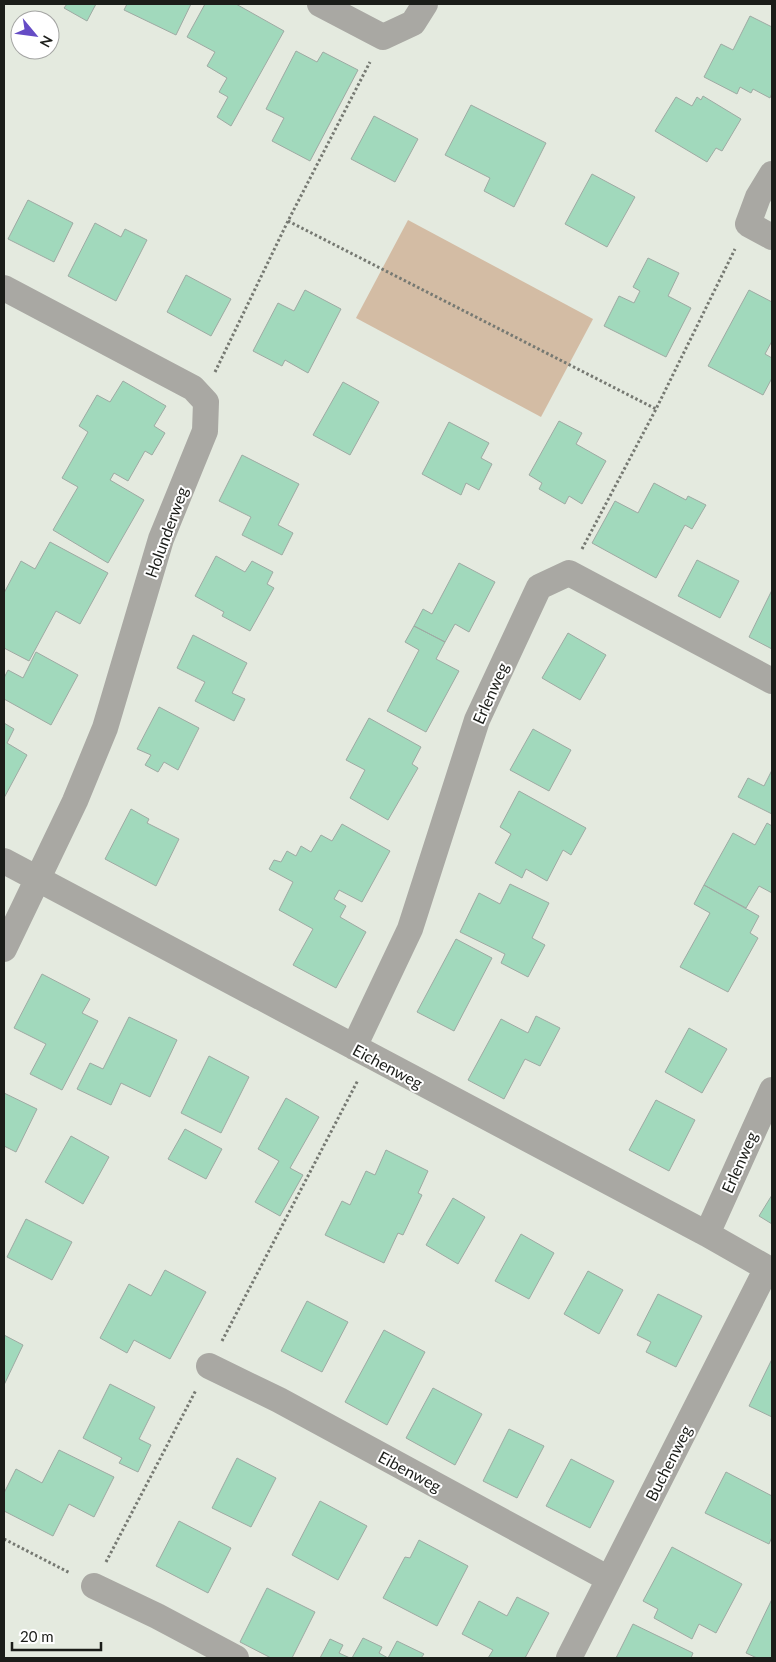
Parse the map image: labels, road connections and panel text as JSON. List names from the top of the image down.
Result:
{
  "streets": {
    "street": [
      "Holunderweg",
      "Erlenweg",
      "Eichenweg",
      "Buchenweg",
      "Eibenweg"
    ]
  },
  "crossings": [
    ["Holunderweg", "Eichenweg"],
    ["Erlenweg", "Eichenweg"],
    ["Eichenweg", "Buchenweg"],
    ["Buchenweg", "Eibenweg"]
  ],
  "scale_bar": "20 m",
  "north": "bottom right"
}
